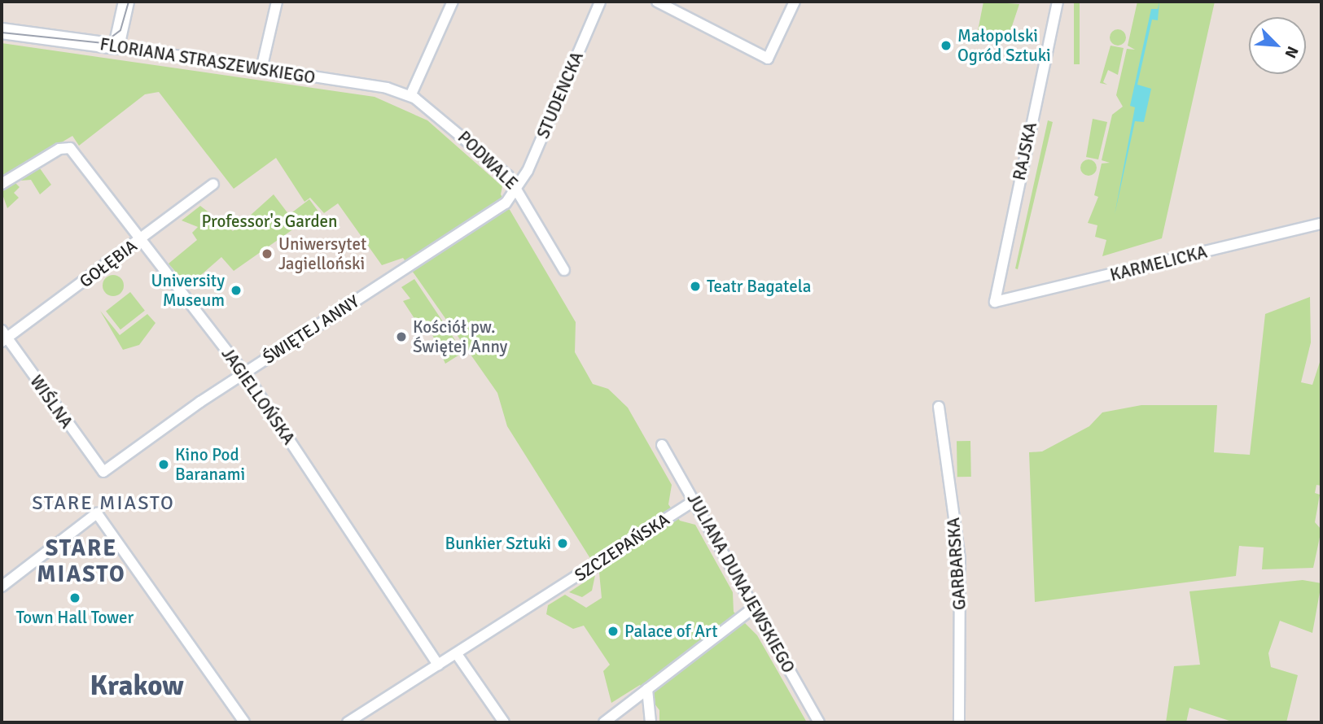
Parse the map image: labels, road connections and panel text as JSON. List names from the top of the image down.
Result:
{
  "streets": {
    "street": [
      "FLORIANA STRASZEWSKIEGO",
      "STUDENCKA",
      "RAJSKA",
      "PODWALE",
      "GOŁĘBIA",
      "KARMELICKA",
      "ŚWIĘTEJ ANNY",
      "JAGIELLOŃSKA",
      "WIŚLNA",
      "SZCZEPAŃSKA",
      "GARBARSKA",
      "JULIANA DUNAJEWSKIEGO"
    ]
  },
  "crossings": [
    ["FLORIANA STRASZEWSKIEGO", "PODWALE"],
    ["STUDENCKA", "PODWALE"],
    ["STUDENCKA", "ŚWIĘTEJ ANNY"],
    ["RAJSKA", "KARMELICKA"],
    ["PODWALE", "ŚWIĘTEJ ANNY"],
    ["GOŁĘBIA", "JAGIELLOŃSKA"],
    ["GOŁĘBIA", "WIŚLNA"],
    ["ŚWIĘTEJ ANNY", "JAGIELLOŃSKA"],
    ["ŚWIĘTEJ ANNY", "WIŚLNA"],
    ["SZCZEPAŃSKA", "JULIANA DUNAJEWSKIEGO"]
  ],
  "districts": ["STARE MIASTO", "STARE MIASTO", "Krakow"],
  "parks": ["Professor's Garden"],
  "places": [
    "Małopolski Ogród Sztuki",
    "Uniwersytet Jagielloński",
    "Teatr Bagatela",
    "University Museum",
    "Kościół pw. Świętej Anny",
    "Kino Pod Baranami",
    "Bunkier Sztuki",
    "Town Hall Tower",
    "Palace of Art"
  ],
  "north": "bottom right"
}
